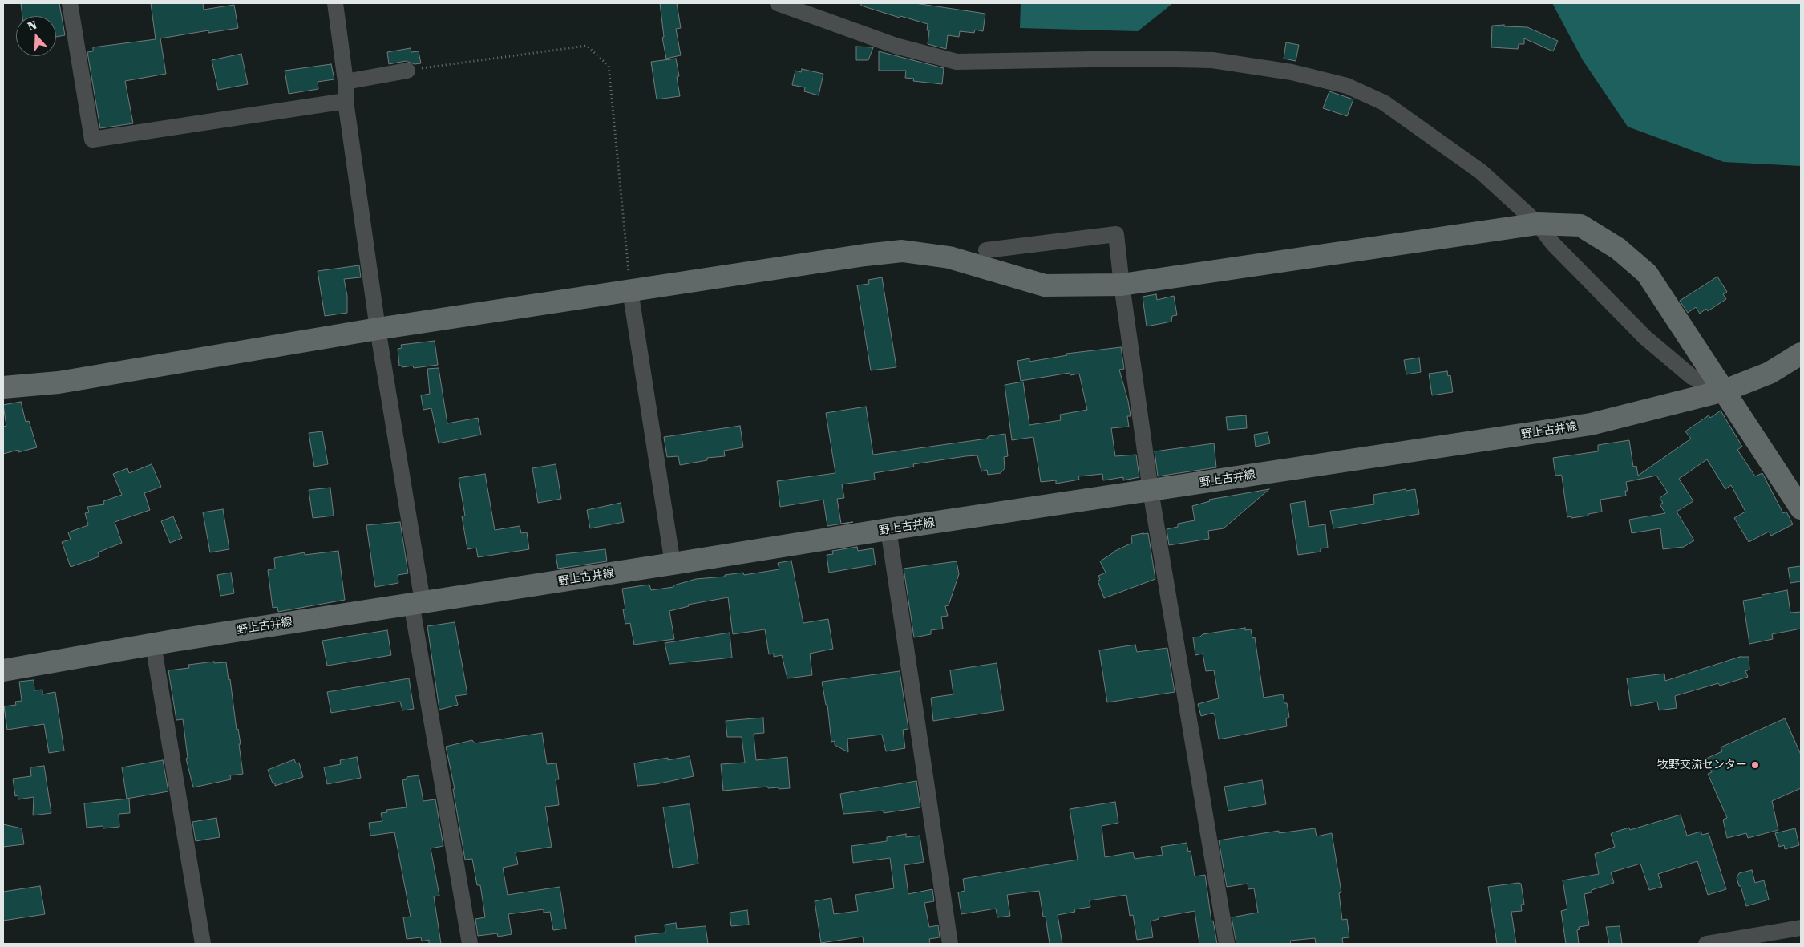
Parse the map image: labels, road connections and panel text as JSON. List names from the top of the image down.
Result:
{
  "streets": {
    "street": ["野上古井線"]
  },
  "places": ["牧野交流センター"],
  "north": "top"
}
